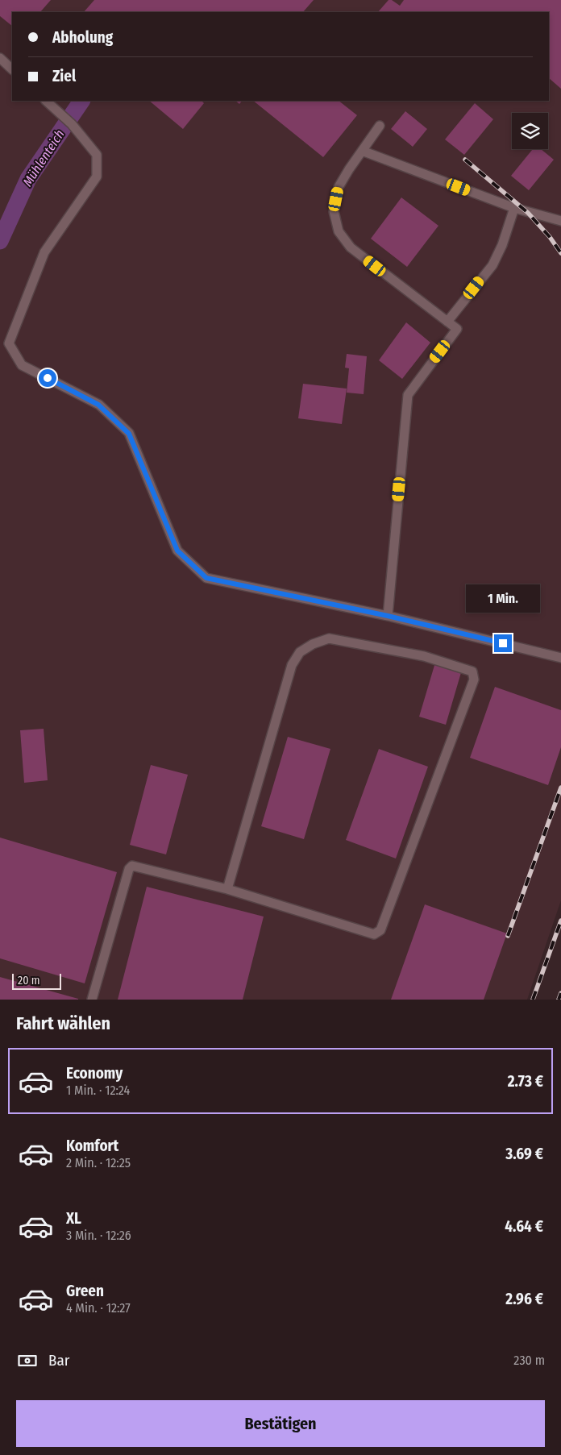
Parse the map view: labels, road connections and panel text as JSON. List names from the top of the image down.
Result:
{
  "water": ["Mühlenteich"],
  "scale_bar": "20 m",
  "page": {
    "banner": ["Abholung", "Ziel"],
    "bubble": "1 Min.",
    "scale": "20 m",
    "heading": "Fahrt wählen",
    "list": [
      {
        "name": "Economy",
        "note": "1 Min. · 12:24",
        "value": "2.73 €"
      },
      {
        "name": "Komfort",
        "note": "2 Min. · 12:25",
        "value": "3.69 €"
      },
      {
        "name": "XL",
        "note": "3 Min. · 12:26",
        "value": "4.64 €"
      },
      {
        "name": "Green",
        "note": "4 Min. · 12:27",
        "value": "2.96 €"
      }
    ],
    "pay": ["Bar", "230 m"],
    "buttons": "Bestätigen"
  }
}
